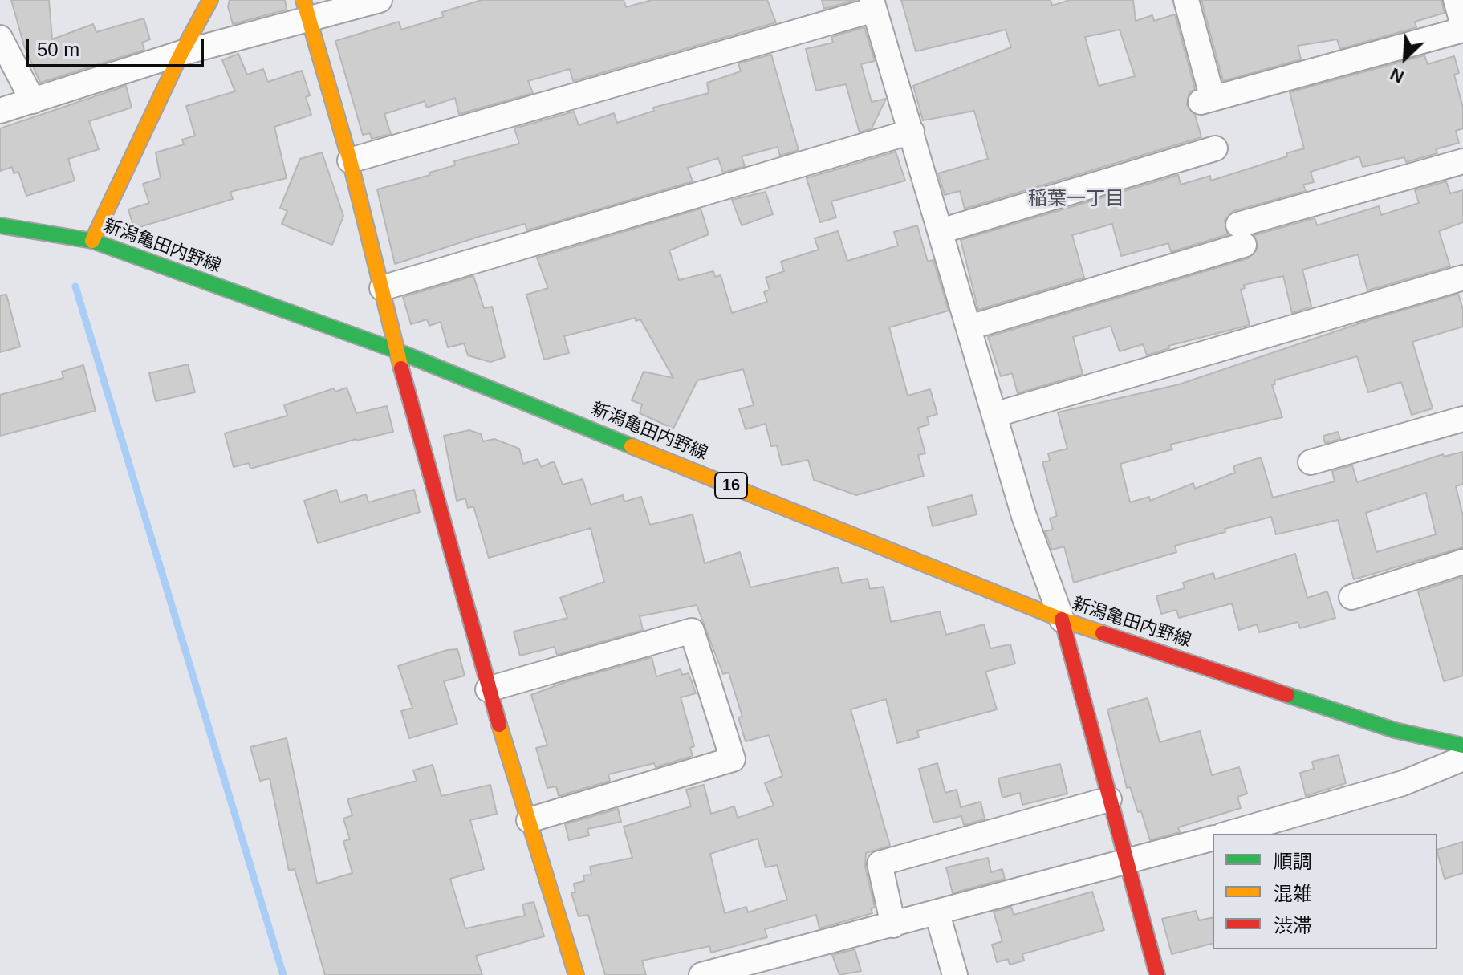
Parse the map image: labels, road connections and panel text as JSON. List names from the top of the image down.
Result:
{
  "streets": {
    "street": ["新潟亀田内野線", "16"]
  },
  "districts": ["稲葉一丁目"],
  "legend": ["順調", "混雑", "渋滞"],
  "scale_bar": "50 m",
  "north": "bottom left"
}
